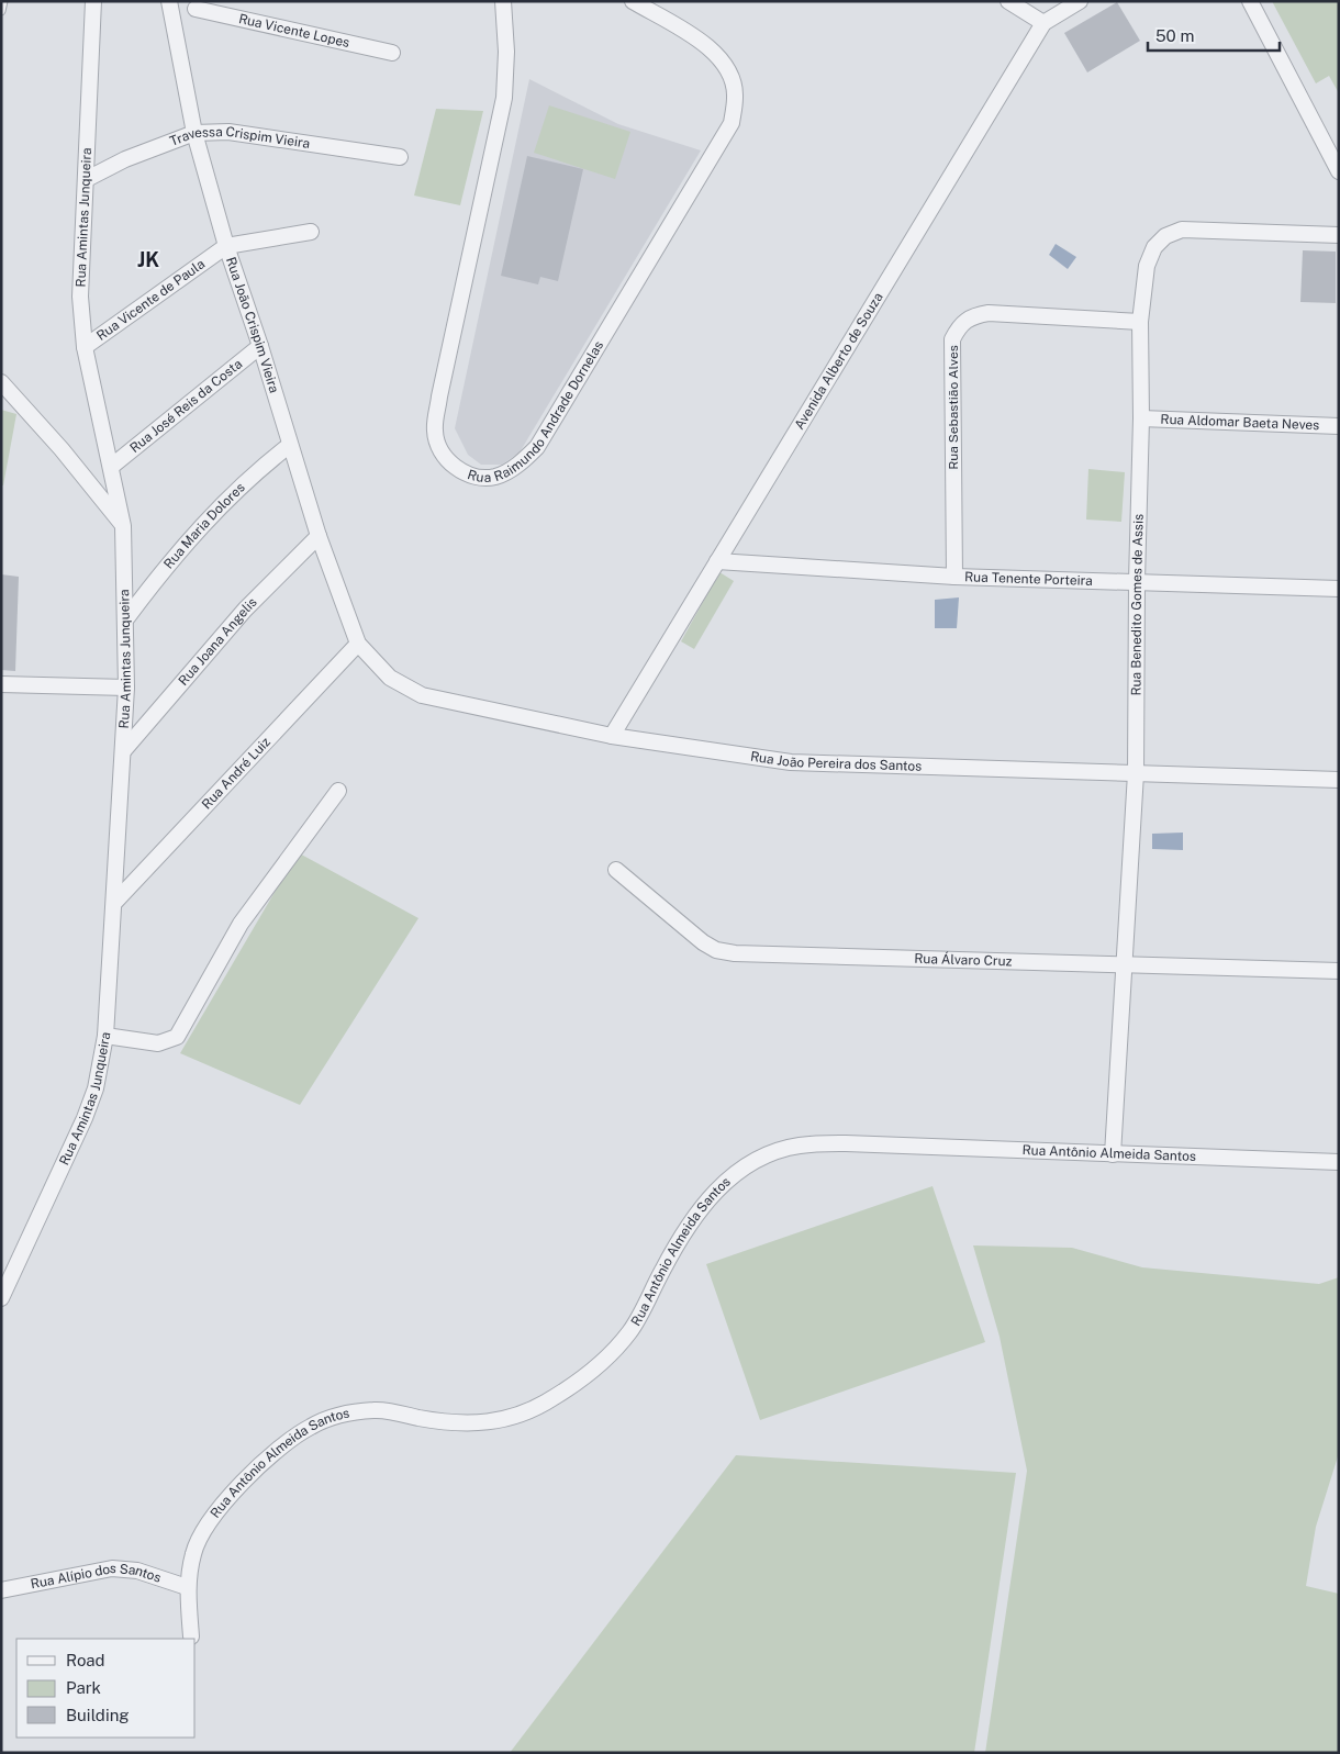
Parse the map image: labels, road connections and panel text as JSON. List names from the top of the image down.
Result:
{
  "streets": {
    "street": [
      "Rua Vicente Lopes",
      "Travessa Crispim Vieira",
      "Rua Amintas Junqueira",
      "Rua Vicente de Paula",
      "Rua João Crispim Vieira",
      "Avenida Alberto de Souza",
      "Rua Raimundo Andrade Dornelas",
      "Rua José Reis da Costa",
      "Rua Sebastião Alves",
      "Rua Aldomar Baeta Neves",
      "Rua Maria Dolores",
      "Rua Tenente Porteira",
      "Rua Benedito Gomes de Assis",
      "Rua Joana Angelis",
      "Rua João Pereira dos Santos",
      "Rua André Luiz",
      "Rua Álvaro Cruz",
      "Rua Antônio Almeida Santos",
      "Rua Alípio dos Santos"
    ]
  },
  "crossings": [
    ["Travessa Crispim Vieira", "Rua Amintas Junqueira"],
    ["Travessa Crispim Vieira", "Rua João Crispim Vieira"],
    ["Rua Amintas Junqueira", "Rua Vicente de Paula"],
    ["Rua Amintas Junqueira", "Rua José Reis da Costa"],
    ["Rua Amintas Junqueira", "Rua Maria Dolores"],
    ["Rua Amintas Junqueira", "Rua Joana Angelis"],
    ["Rua Amintas Junqueira", "Rua André Luiz"],
    ["Rua Vicente de Paula", "Rua João Crispim Vieira"],
    ["Rua João Crispim Vieira", "Rua José Reis da Costa"],
    ["Rua João Crispim Vieira", "Rua Maria Dolores"],
    ["Rua João Crispim Vieira", "Rua Joana Angelis"],
    ["Rua João Crispim Vieira", "Rua João Pereira dos Santos"],
    ["Rua João Crispim Vieira", "Rua André Luiz"],
    ["Avenida Alberto de Souza", "Rua Tenente Porteira"],
    ["Avenida Alberto de Souza", "Rua João Pereira dos Santos"],
    ["Rua Sebastião Alves", "Rua Tenente Porteira"],
    ["Rua Sebastião Alves", "Rua Benedito Gomes de Assis"],
    ["Rua Aldomar Baeta Neves", "Rua Benedito Gomes de Assis"],
    ["Rua Tenente Porteira", "Rua Benedito Gomes de Assis"],
    ["Rua Benedito Gomes de Assis", "Rua João Pereira dos Santos"],
    ["Rua Benedito Gomes de Assis", "Rua Álvaro Cruz"],
    ["Rua Benedito Gomes de Assis", "Rua Antônio Almeida Santos"],
    ["Rua João Pereira dos Santos", "Rua André Luiz"],
    ["Rua Antônio Almeida Santos", "Rua Alípio dos Santos"]
  ],
  "districts": ["JK"],
  "legend": ["Road", "Park", "Building"],
  "scale_bar": "50 m"
}
